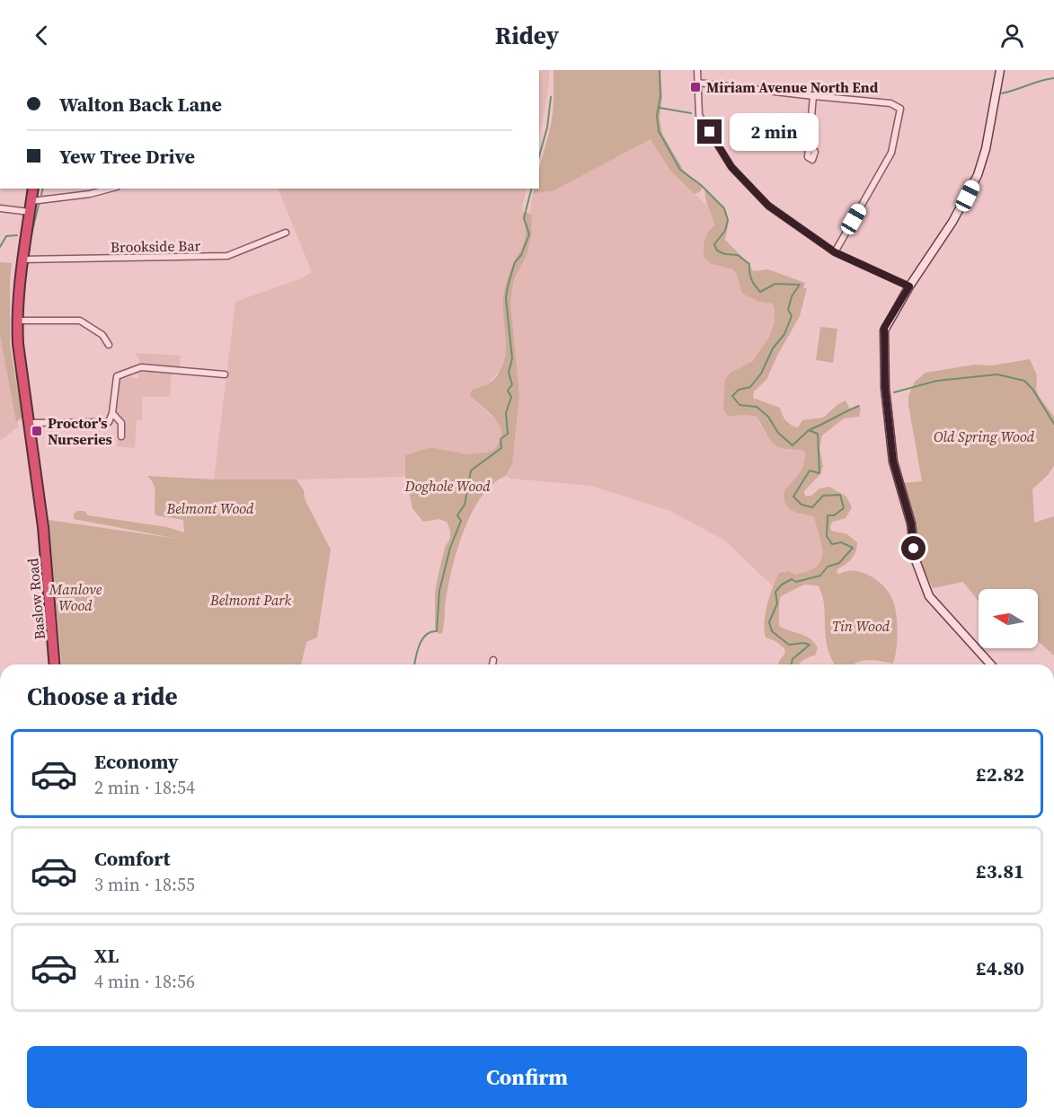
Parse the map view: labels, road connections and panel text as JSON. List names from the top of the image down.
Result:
{
  "streets": {
    "highway": ["Baslow Road"],
    "street": ["Brookside Bar"]
  },
  "crossings": [
    ["Brookside Bar", "Baslow Road"]
  ],
  "parks": [
    "Old Spring Wood",
    "Doghole Wood",
    "Belmont Wood",
    "Manlove Wood",
    "Belmont Park",
    "Tin Wood"
  ],
  "places": {
    "transit": ["Miriam Avenue North End", "Proctor's Nurseries"]
  },
  "north": "left",
  "page": {
    "header": "Ridey",
    "banner": ["Walton Back Lane", "Yew Tree Drive"],
    "bubble": "2 min",
    "heading": "Choose a ride",
    "list": [
      {
        "name": "Economy",
        "note": "2 min · 18:54",
        "value": "£2.82"
      },
      {
        "name": "Comfort",
        "note": "3 min · 18:55",
        "value": "£3.81"
      },
      {
        "name": "XL",
        "note": "4 min · 18:56",
        "value": "£4.80"
      }
    ],
    "buttons": "Confirm"
  }
}
